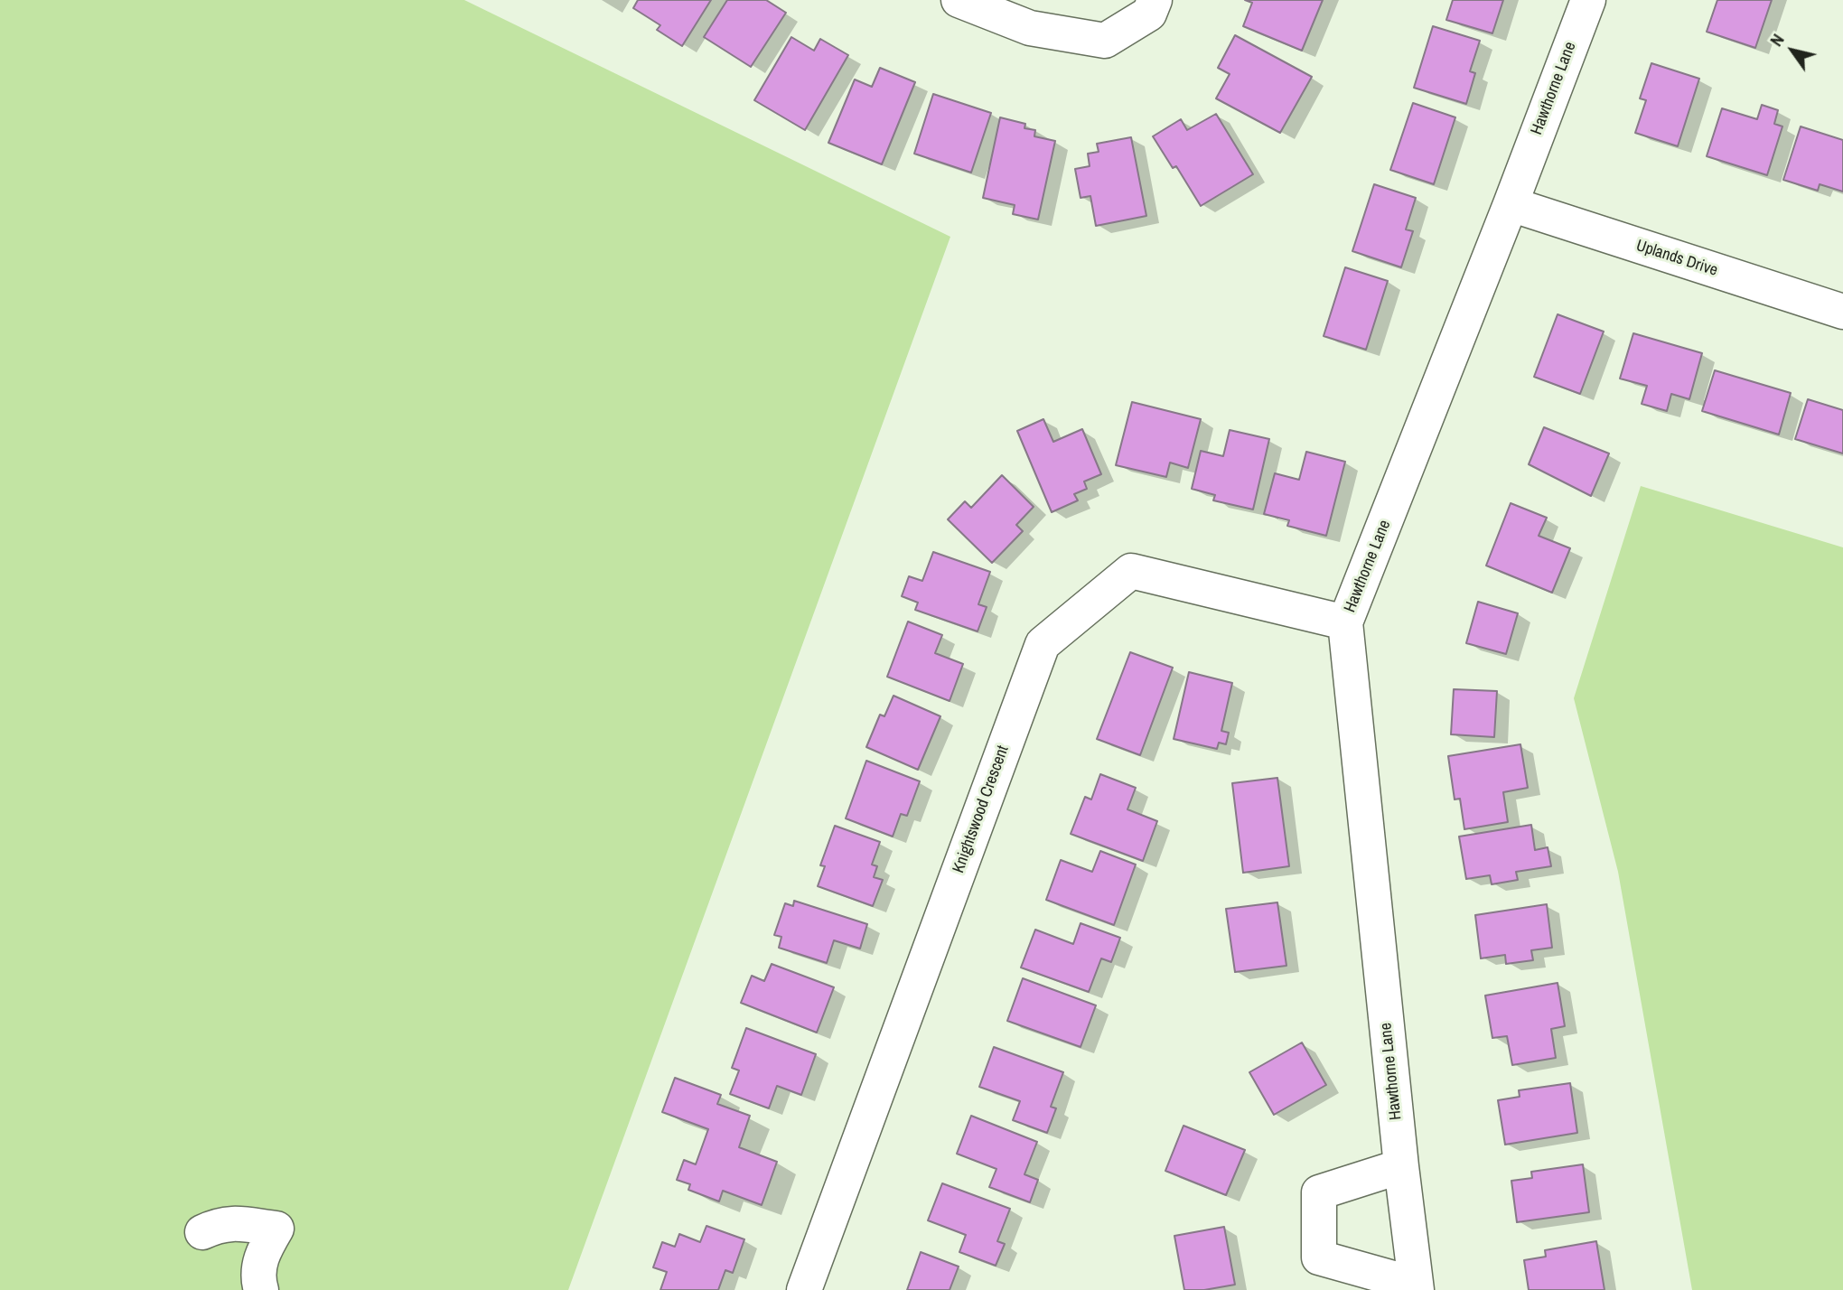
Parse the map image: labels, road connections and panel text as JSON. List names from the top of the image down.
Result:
{
  "streets": {
    "street": ["Hawthorne Lane", "Uplands Drive", "Knightswood Crescent"]
  },
  "crossings": [
    ["Hawthorne Lane", "Uplands Drive"],
    ["Hawthorne Lane", "Knightswood Crescent"]
  ],
  "north": "top left"
}
